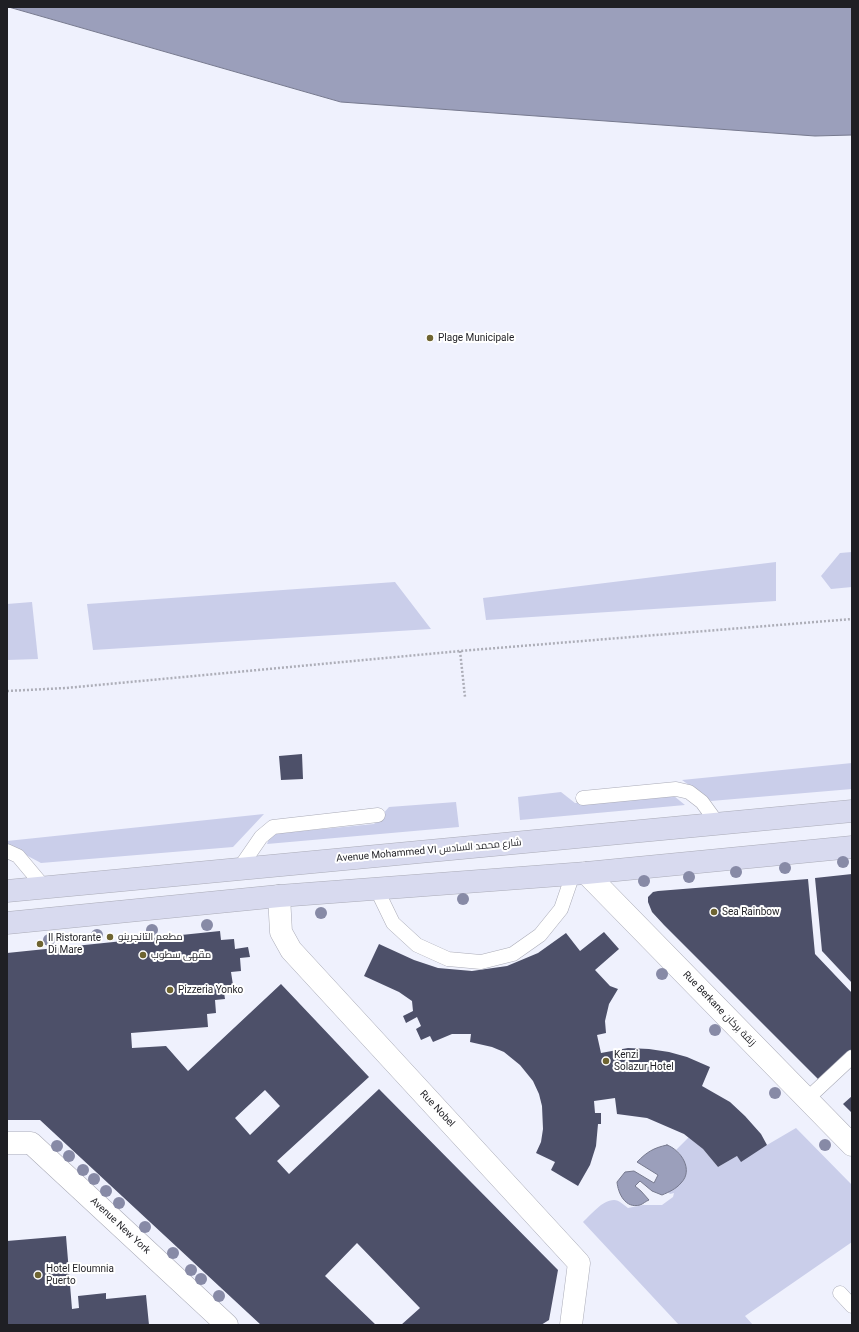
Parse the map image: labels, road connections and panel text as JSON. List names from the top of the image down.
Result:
{
  "streets": {
    "main road": ["Avenue Mohammed VI شارع محمد السادس"],
    "street": ["Rue Berkane زنقة بركان", "Rue Nobel", "Avenue New York"]
  },
  "places": [
    "Plage Municipale",
    "Sea Rainbow",
    "مطعم التانجرينو",
    "Il Ristorante Di Mare",
    "مقهى سطوب",
    "Pizzeria Yonko",
    "Kenzi Solazur Hotel",
    "Hotel Eloumnia Puerto"
  ]
}
